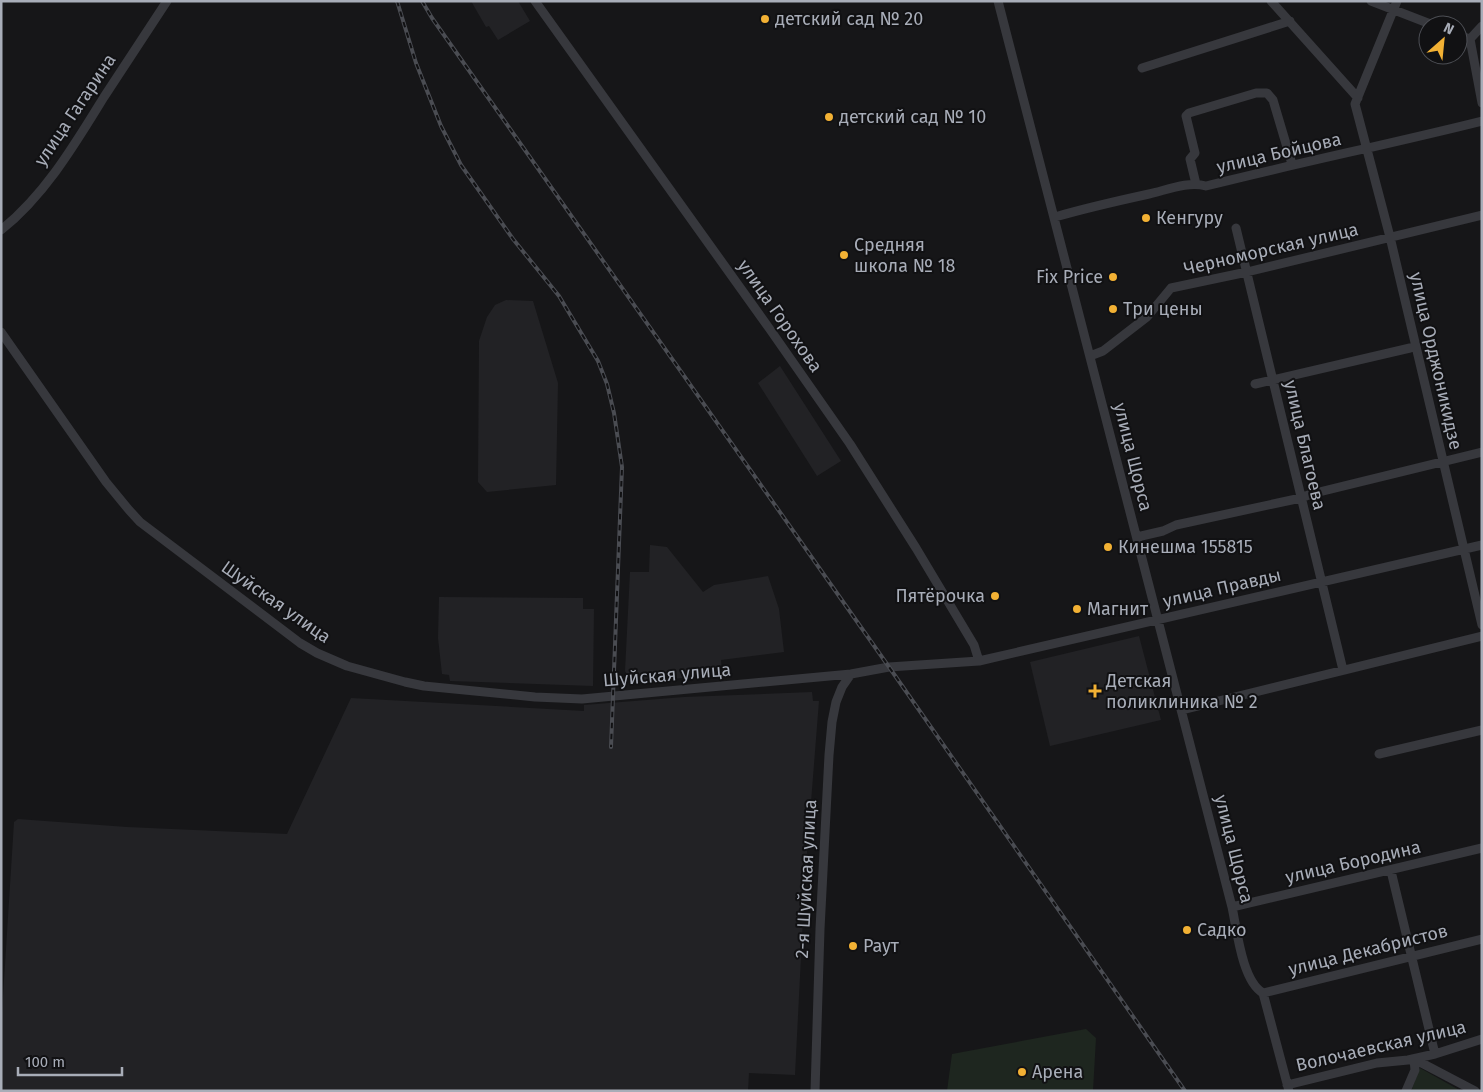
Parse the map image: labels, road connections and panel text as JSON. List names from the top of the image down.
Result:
{
  "streets": {
    "street": [
      "улица Гагарина",
      "улица Бойцова",
      "Черноморская улица",
      "улица Горохова",
      "улица Орджоникидзе",
      "улица Благоева",
      "улица Щорса",
      "улица Правды",
      "Шуйская улица",
      "улица Бородина",
      "2-я Шуйская улица",
      "улица Декабристов",
      "Волочаевская улица"
    ]
  },
  "crossings": [
    ["улица Бойцова", "улица Орджоникидзе"],
    ["улица Бойцова", "улица Щорса"],
    ["Черноморская улица", "улица Орджоникидзе"],
    ["Черноморская улица", "улица Благоева"],
    ["Черноморская улица", "улица Щорса"],
    ["улица Горохова", "улица Правды"],
    ["улица Орджоникидзе", "улица Правды"],
    ["улица Благоева", "улица Правды"],
    ["улица Щорса", "улица Правды"],
    ["улица Щорса", "улица Бородина"],
    ["улица Щорса", "улица Декабристов"],
    ["улица Щорса", "Волочаевская улица"],
    ["улица Правды", "Шуйская улица"],
    ["улица Правды", "2-я Шуйская улица"],
    ["Шуйская улица", "2-я Шуйская улица"]
  ],
  "places": {
    "other": [
      "детский сад № 20",
      "детский сад № 10",
      "Кенгуру",
      "Средняя школа № 18",
      "Fix Price",
      "Три цены",
      "Кинешма 155815",
      "Пятёрочка",
      "Магнит",
      "Садко",
      "Раут",
      "Арена"
    ],
    "health": ["Детская поликлиника № 2"]
  },
  "scale_bar": "100 m",
  "north": "top right"
}
